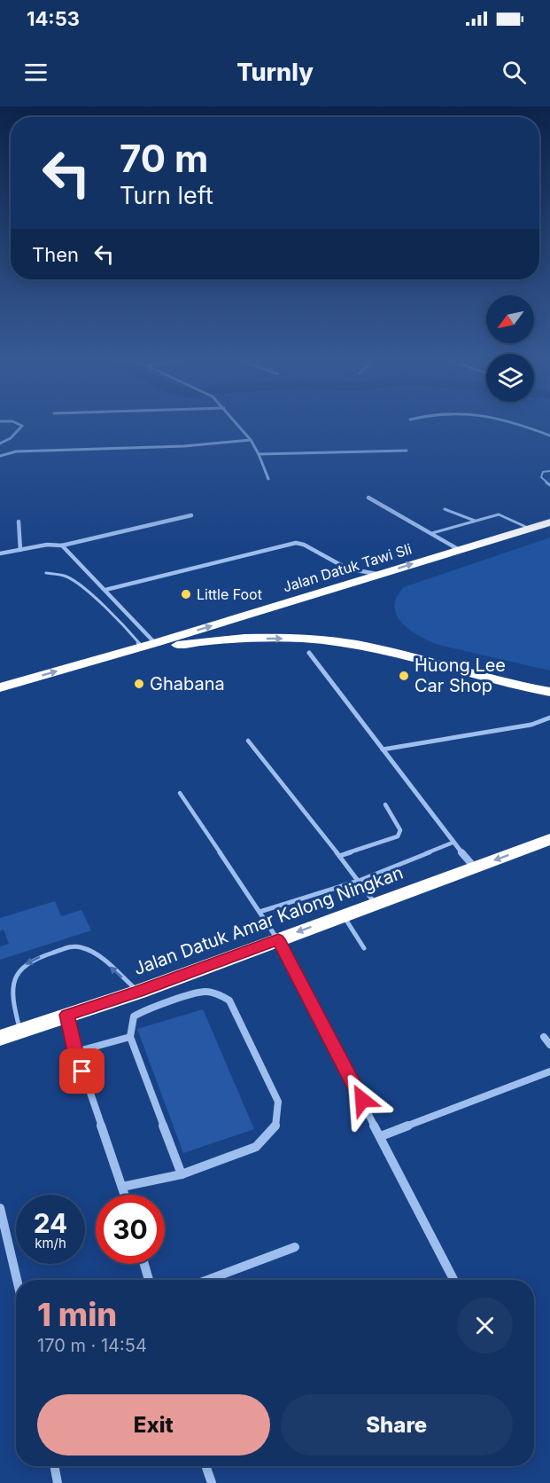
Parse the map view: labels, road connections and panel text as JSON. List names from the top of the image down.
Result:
{
  "streets": {
    "highway": ["Jalan Datuk Tawi Sli", "Jalan Datuk Amar Kalong Ningkan"]
  },
  "places": ["Little Foot", "Huong Lee Car Shop", "Ghabana"],
  "north": "bottom left",
  "page": {
    "status": "14:53",
    "header": "Turnly",
    "turn": ["70 m", "Turn left"],
    "then": "Then",
    "speed": "24 km/h",
    "limit": "30",
    "heading": ["1 min", "170 m · 14:54"],
    "buttons": ["Exit", "Share"]
  }
}
